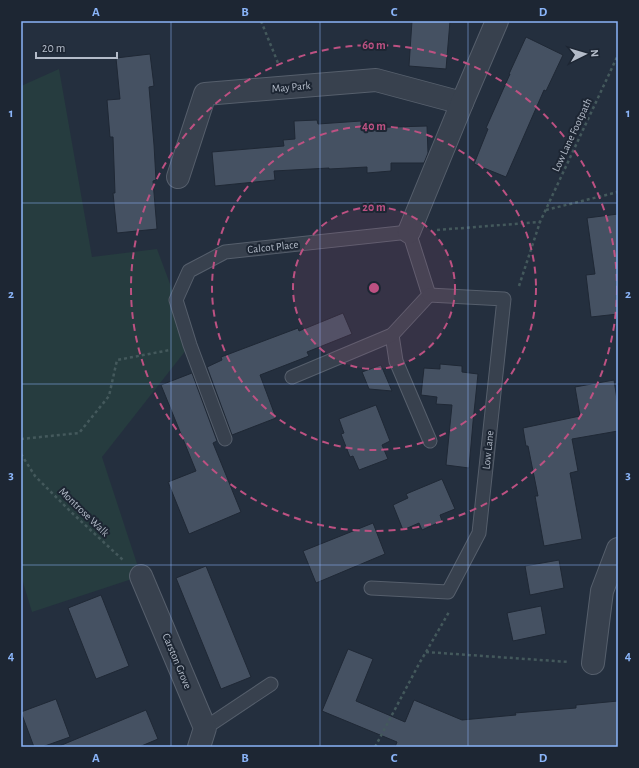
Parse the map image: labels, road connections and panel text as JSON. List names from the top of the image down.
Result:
{
  "streets": {
    "street": ["May Park", "Carston Grove"],
    "lane": ["Calcot Place", "Low Lane"],
    "path": ["Low Lane Footpath", "Montrose Walk"]
  },
  "crossings": [
    ["Low Lane Footpath", "Calcot Place"],
    ["Montrose Walk", "Carston Grove"]
  ],
  "scale_bar": "20 m",
  "north": "right",
  "grid": {
    "columns": [
      "A",
      "B",
      "C",
      "D"
    ],
    "rows": [
      "1",
      "2",
      "3",
      "4"
    ]
  },
  "rings": ["60 m", "40 m", "20 m"]
}
